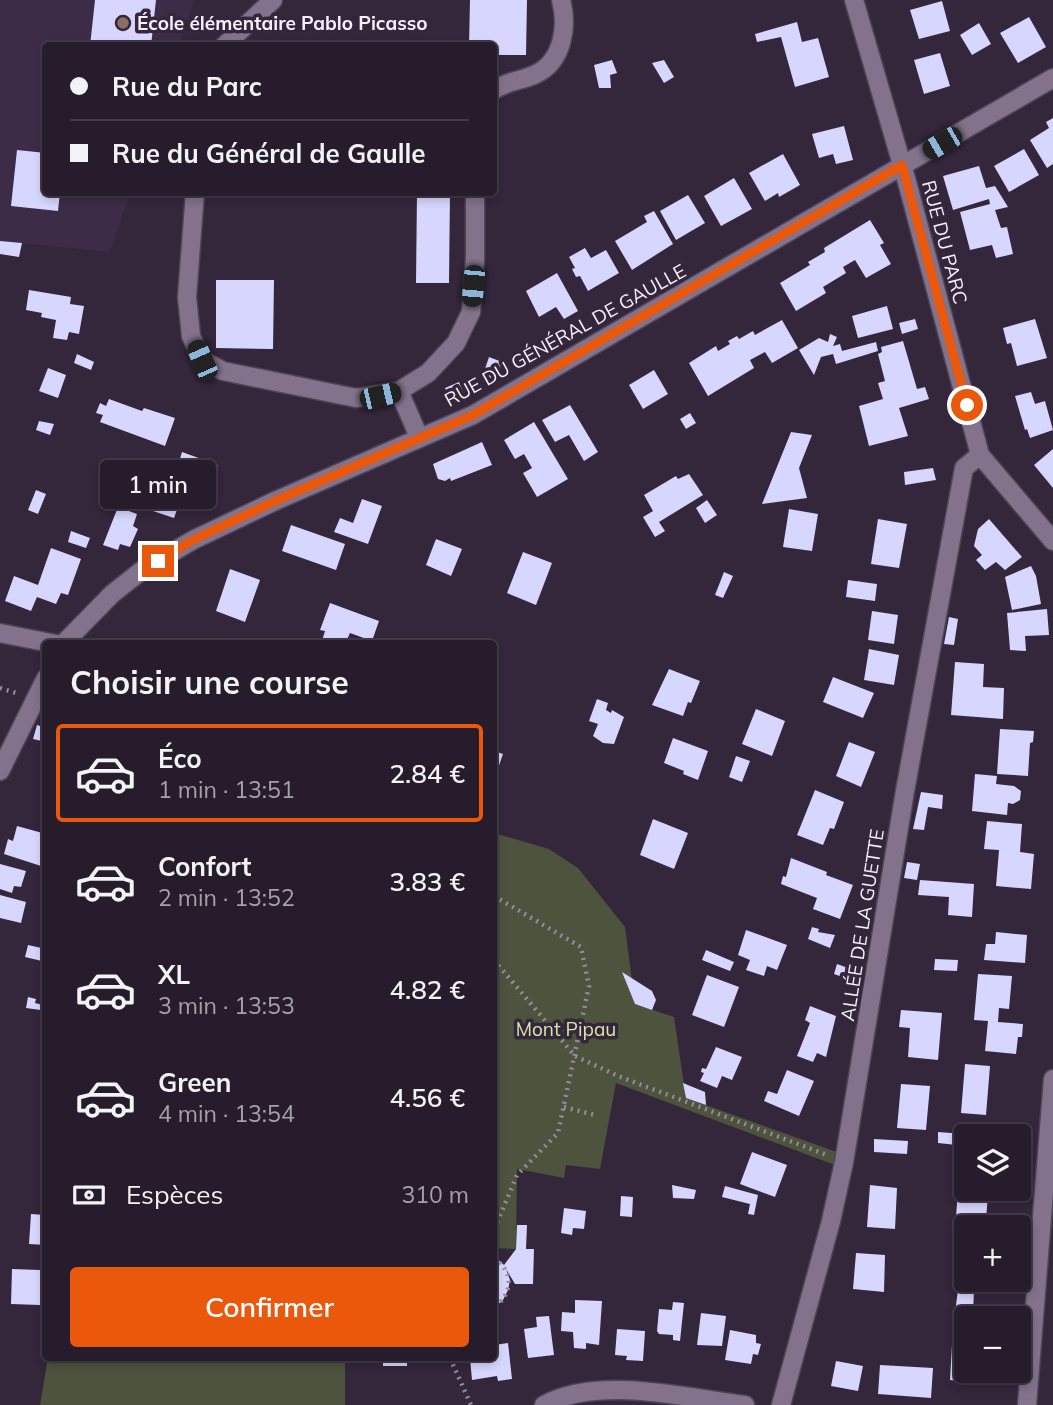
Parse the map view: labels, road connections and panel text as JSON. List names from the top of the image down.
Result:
{
  "streets": {
    "street": ["RUE DU PARC", "RUE DU GÉNÉRAL DE GAULLE", "ALLÉE DE LA GUETTE"]
  },
  "crossings": [
    ["RUE DU PARC", "RUE DU GÉNÉRAL DE GAULLE"],
    ["RUE DU PARC", "ALLÉE DE LA GUETTE"]
  ],
  "parks": ["Mont Pipau"],
  "places": ["École élémentaire Pablo Picasso"],
  "page": {
    "banner": ["Rue du Parc", "Rue du Général de Gaulle"],
    "bubble": "1 min",
    "heading": "Choisir une course",
    "list": [
      {
        "name": "Éco",
        "note": "1 min · 13:51",
        "value": "2.84 €"
      },
      {
        "name": "Confort",
        "note": "2 min · 13:52",
        "value": "3.83 €"
      },
      {
        "name": "XL",
        "note": "3 min · 13:53",
        "value": "4.82 €"
      },
      {
        "name": "Green",
        "note": "4 min · 13:54",
        "value": "4.56 €"
      }
    ],
    "map_buttons": ["+", "−"],
    "pay": ["Espèces", "310 m"],
    "buttons": "Confirmer"
  }
}
